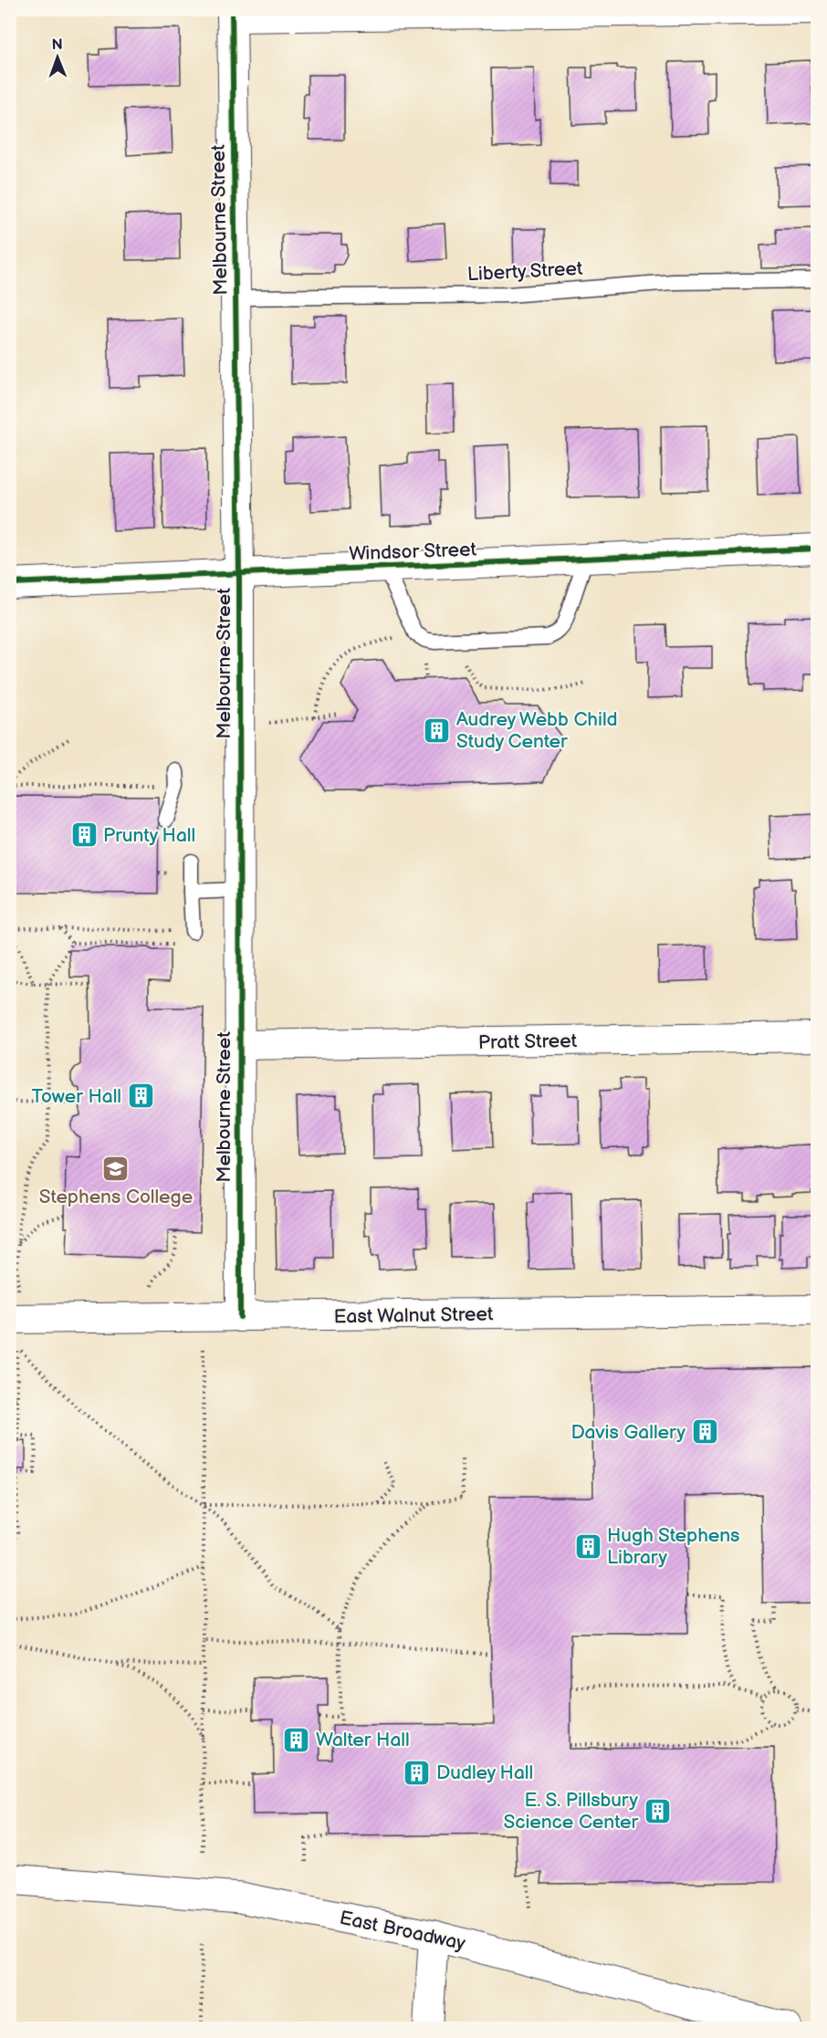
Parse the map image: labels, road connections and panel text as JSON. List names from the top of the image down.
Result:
{
  "streets": {
    "main road": ["East Broadway"],
    "street": [
      "Melbourne Street",
      "Windsor Street",
      "Pratt Street",
      "East Walnut Street"
    ],
    "lane": ["Liberty Street"]
  },
  "crossings": [
    ["Melbourne Street", "Liberty Street"],
    ["Melbourne Street", "Windsor Street"],
    ["Melbourne Street", "Pratt Street"],
    ["Melbourne Street", "East Walnut Street"]
  ],
  "places": {
    "building": [
      "Audrey Webb Child Study Center",
      "Prunty Hall",
      "Tower Hall",
      "Davis Gallery",
      "Hugh Stephens Library",
      "Walter Hall",
      "Dudley Hall",
      "E. S. Pillsbury Science Center"
    ],
    "school or university": ["Stephens College"]
  },
  "north": "top"
}
